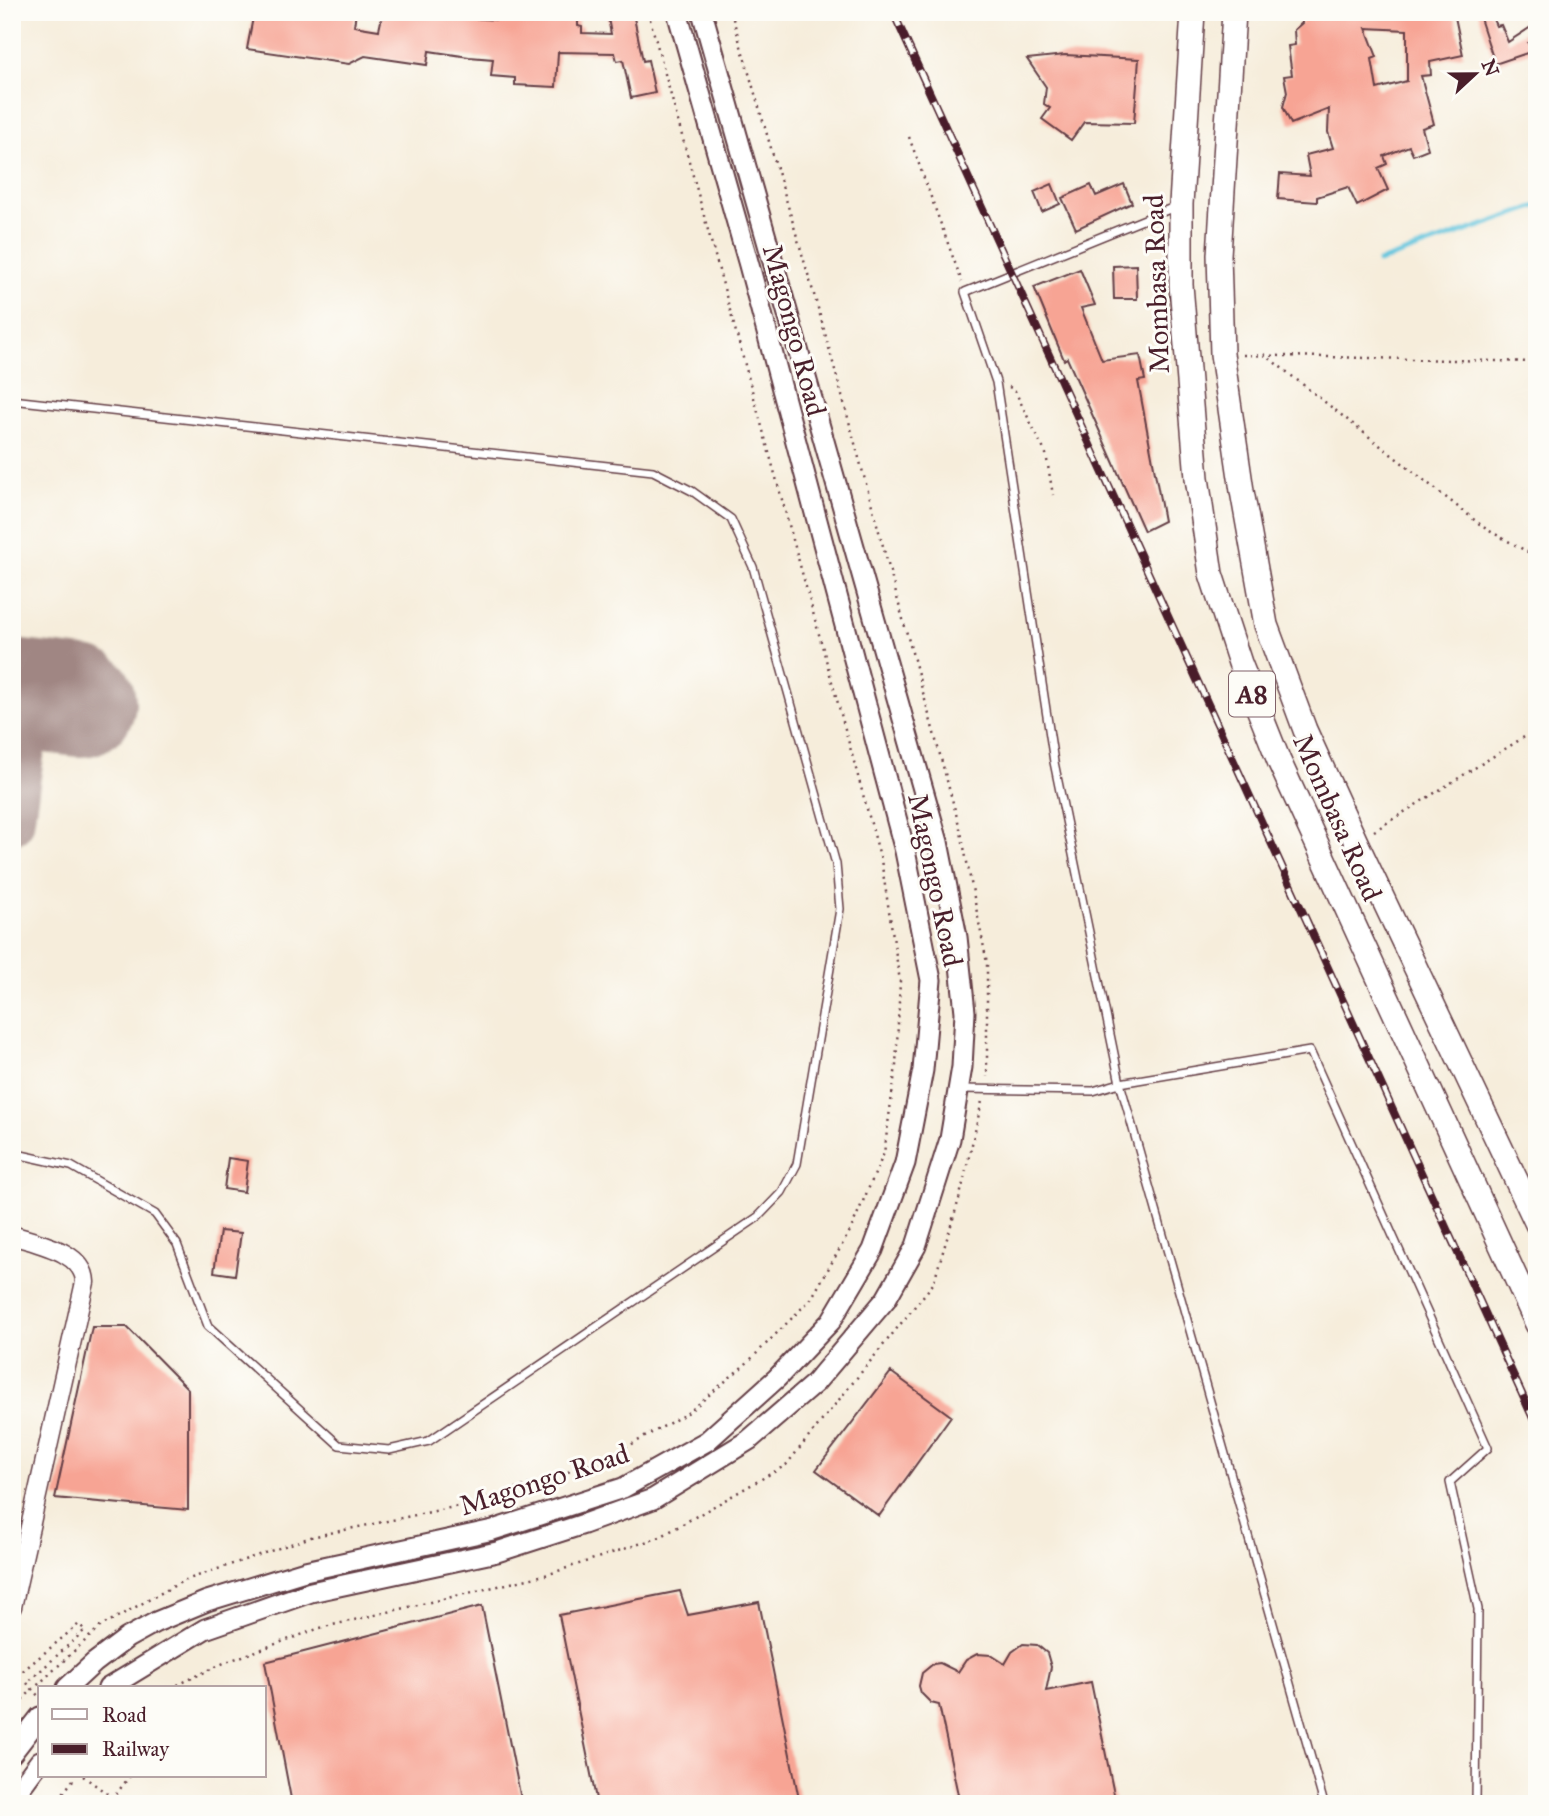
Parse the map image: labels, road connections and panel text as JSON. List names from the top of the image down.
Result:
{
  "streets": {
    "highway": ["Mombasa Road", "A8"],
    "main road": ["Magongo Road"]
  },
  "legend": ["Road", "Railway"],
  "north": "right"
}
